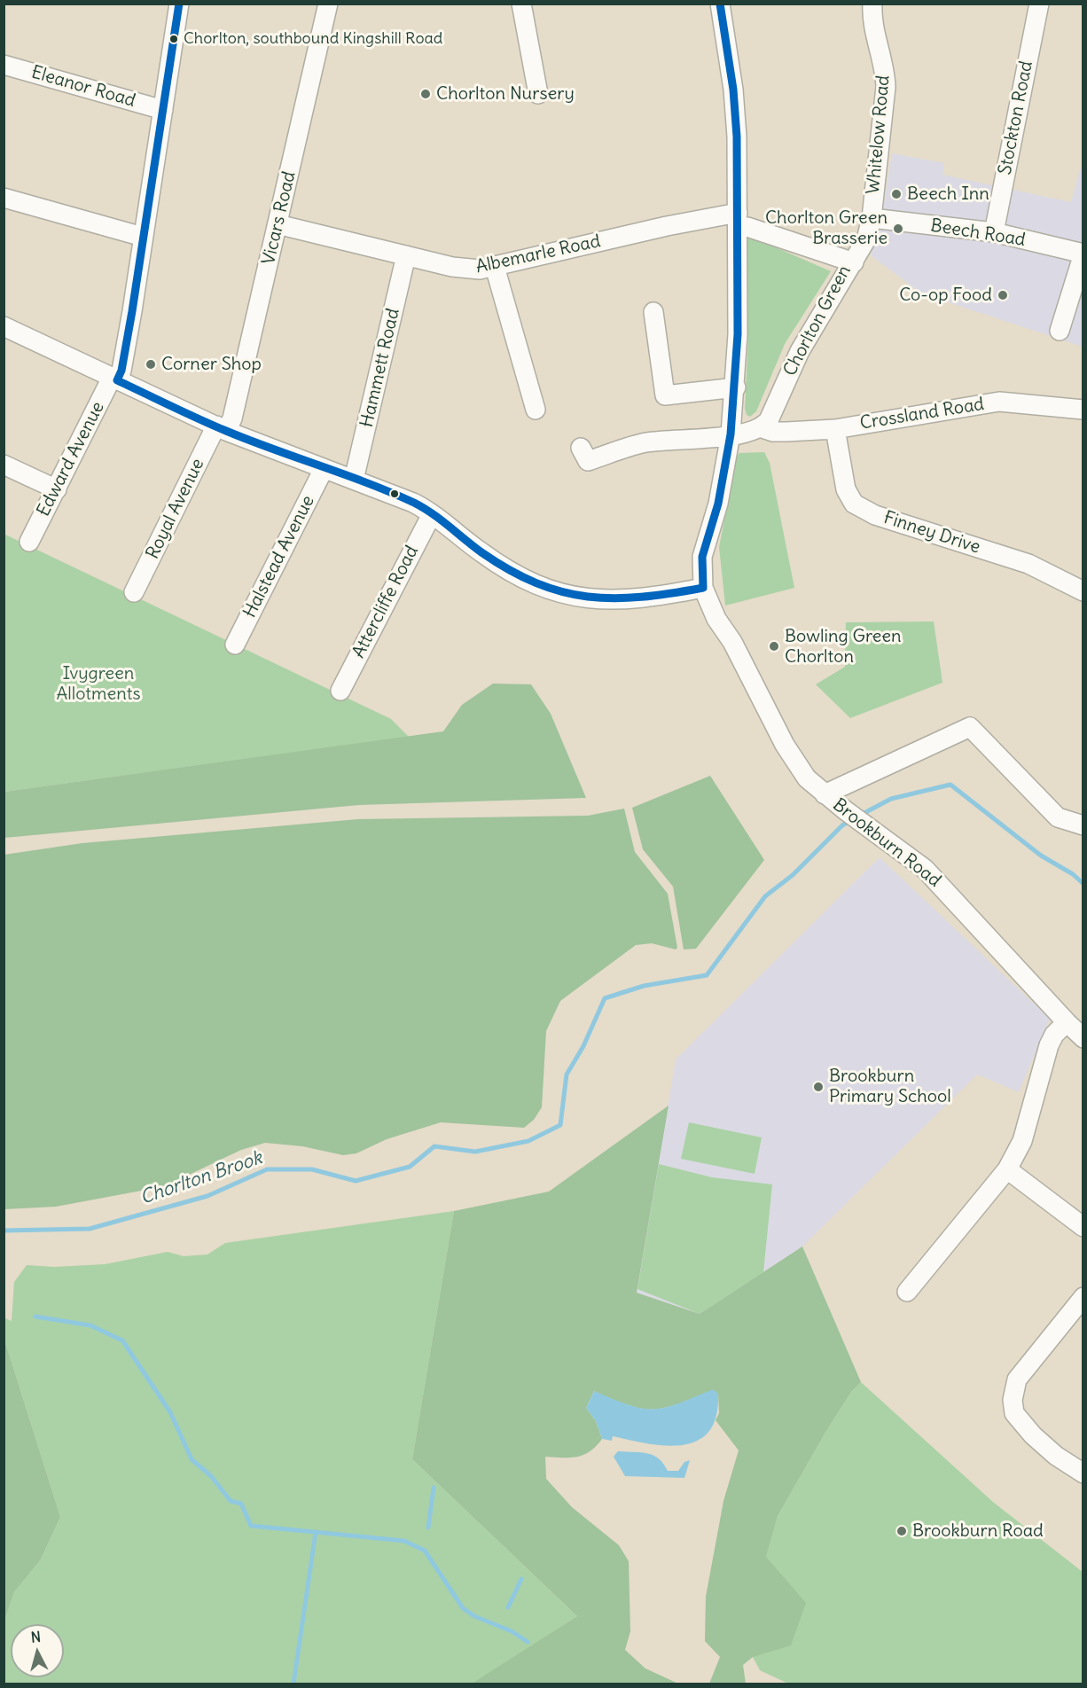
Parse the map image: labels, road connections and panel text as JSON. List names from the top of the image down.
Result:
{
  "streets": {
    "street": [
      "Eleanor Road",
      "Stockton Road",
      "Whitelow Road",
      "Vicars Road",
      "Beech Road",
      "Albemarle Road",
      "Chorlton Green",
      "Hammett Road",
      "Crossland Road",
      "Edward Avenue",
      "Royal Avenue",
      "Finney Drive",
      "Halstead Avenue",
      "Attercliffe Road",
      "Brookburn Road"
    ]
  },
  "crossings": [
    ["Eleanor Road", "Edward Avenue"],
    ["Stockton Road", "Beech Road"],
    ["Whitelow Road", "Beech Road"],
    ["Whitelow Road", "Chorlton Green"],
    ["Vicars Road", "Albemarle Road"],
    ["Vicars Road", "Royal Avenue"],
    ["Albemarle Road", "Chorlton Green"],
    ["Albemarle Road", "Hammett Road"],
    ["Albemarle Road", "Brookburn Road"],
    ["Chorlton Green", "Crossland Road"],
    ["Chorlton Green", "Brookburn Road"],
    ["Crossland Road", "Finney Drive"]
  ],
  "water": ["Chorlton Brook"],
  "parks": ["Ivygreen Allotments"],
  "places": [
    "Chorlton, southbound Kingshill Road",
    "Chorlton Nursery",
    "Beech Inn",
    "Chorlton Green Brasserie",
    "Co-op Food",
    "Corner Shop",
    "Bowling Green Chorlton",
    "Brookburn Primary School",
    "Brookburn Road"
  ],
  "north": "top"
}
